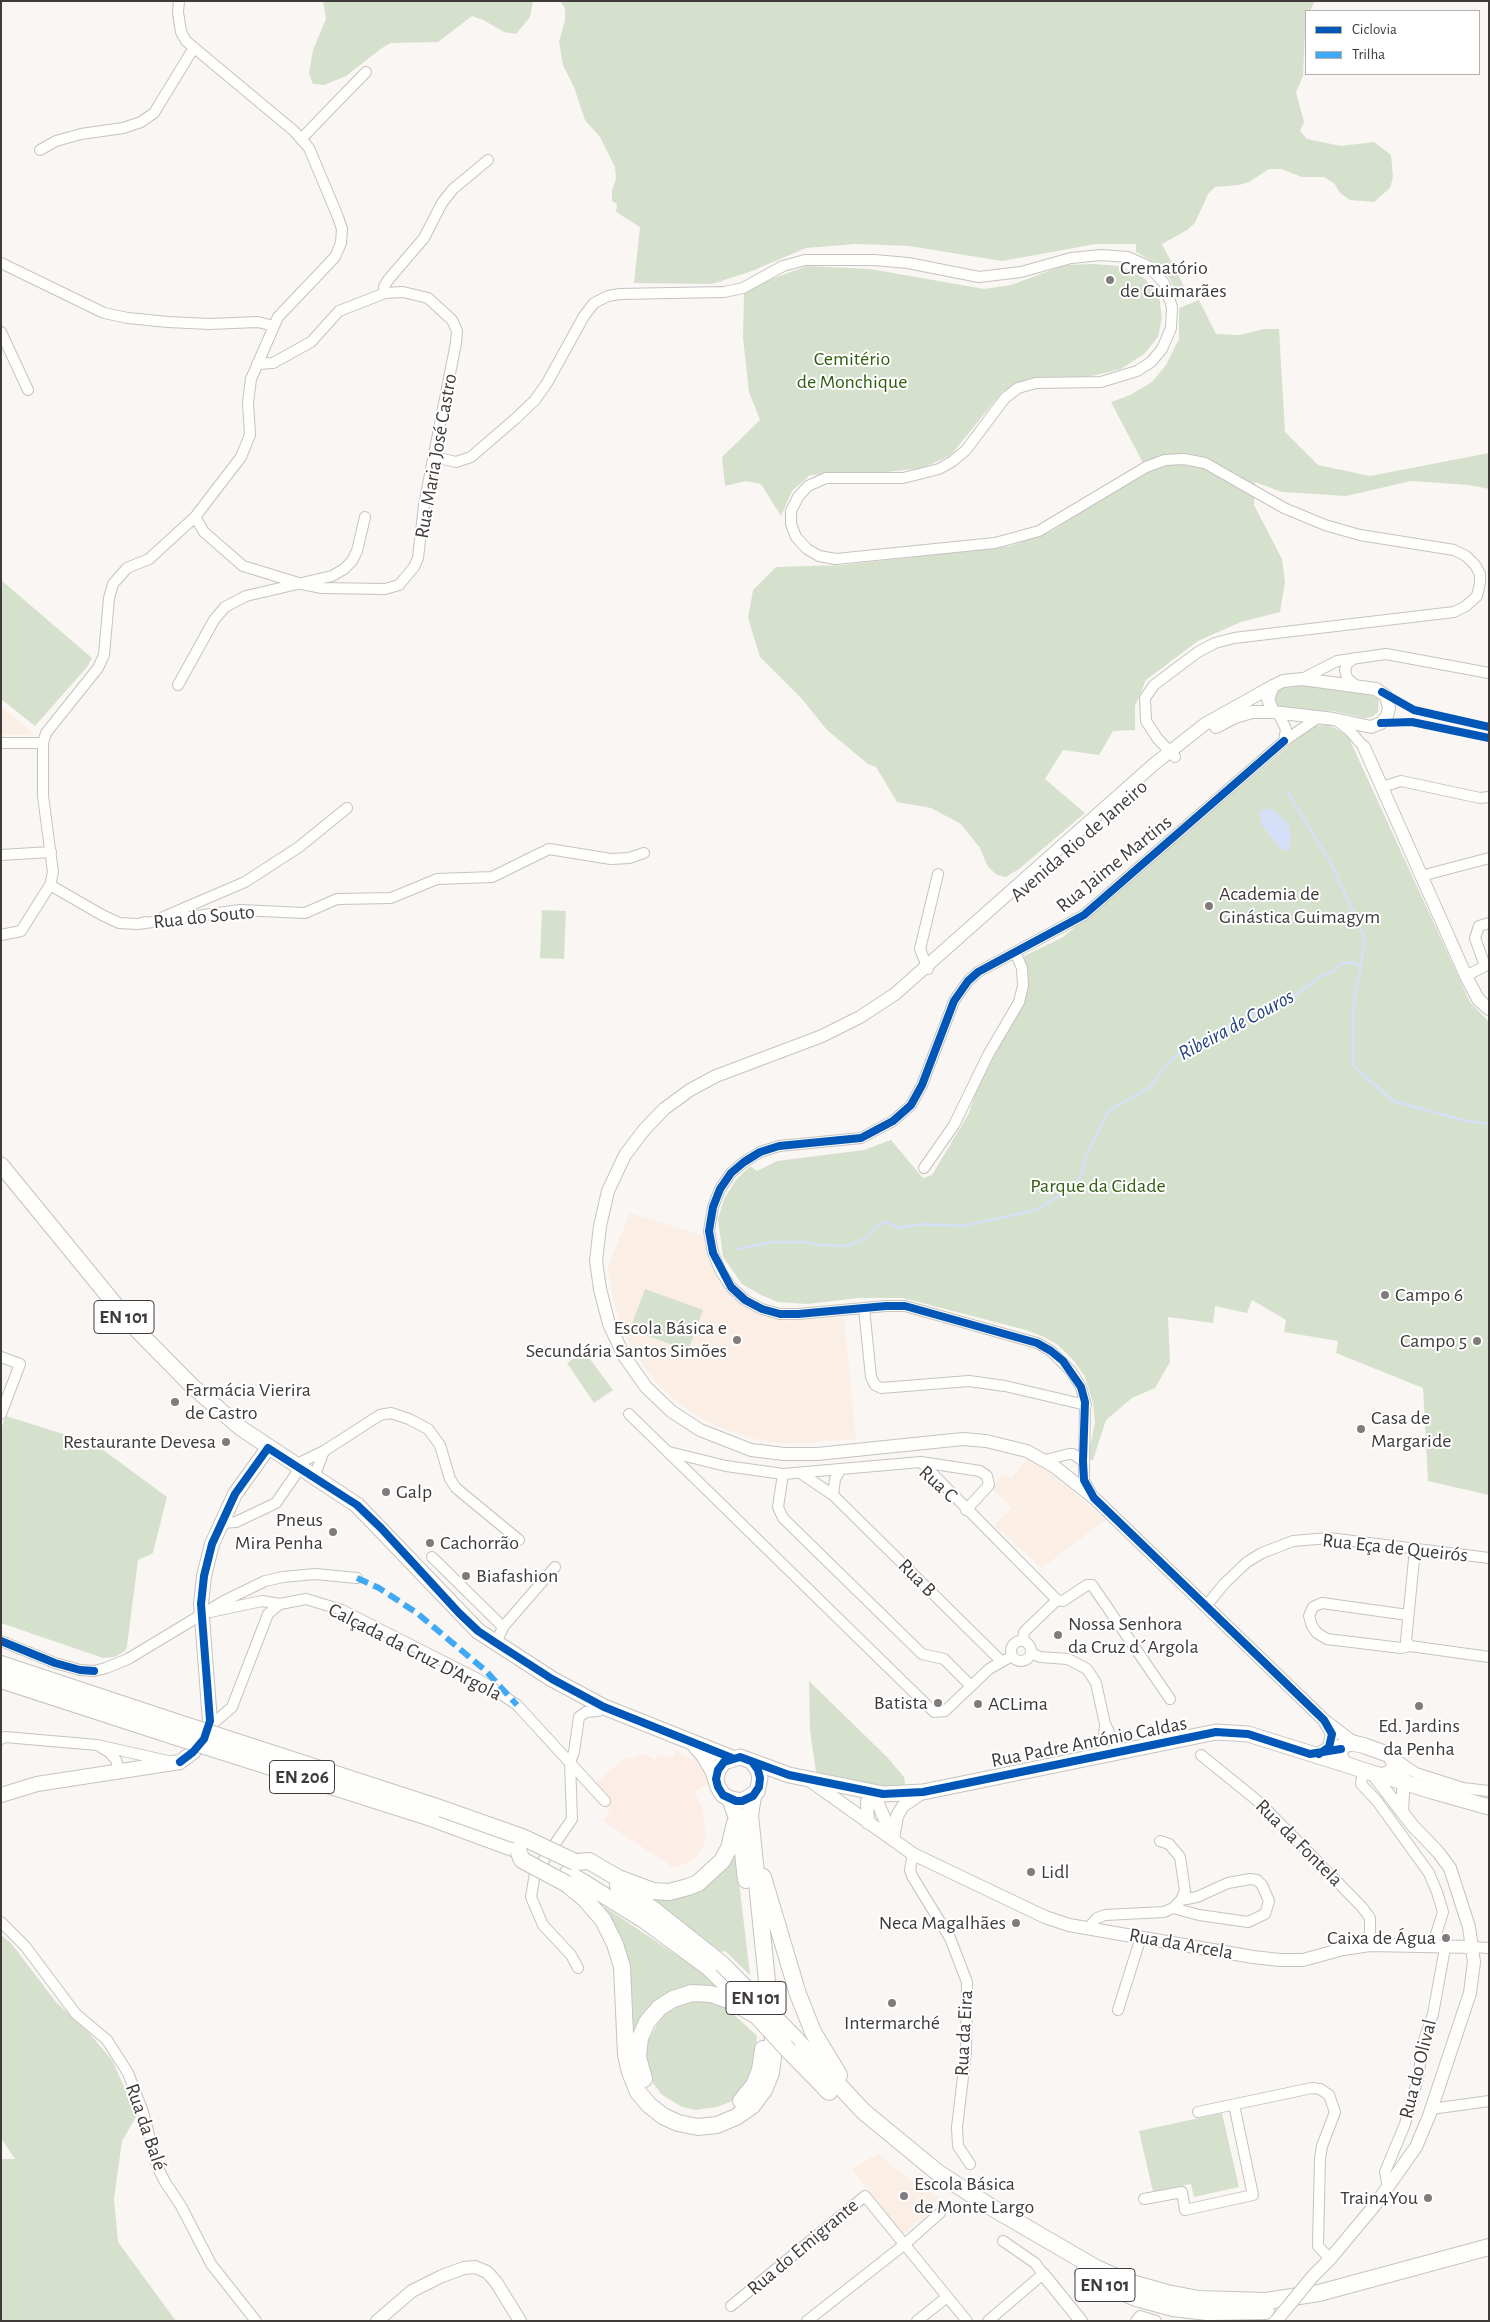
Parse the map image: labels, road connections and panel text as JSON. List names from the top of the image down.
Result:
{
  "streets": {
    "highway": ["EN 101", "EN 206"],
    "main road": ["Rua Padre António Caldas"],
    "street": [
      "Rua Maria José Castro",
      "Avenida Rio de Janeiro",
      "Rua Jaime Martins",
      "Rua do Souto",
      "Rua C",
      "Rua Eça de Queirós",
      "Rua B",
      "Calçada da Cruz D'Argola",
      "Rua da Fontela",
      "Rua da Arcela",
      "Rua da Eira",
      "Rua do Olival",
      "Rua da Balé",
      "Rua do Emigrante"
    ]
  },
  "crossings": [
    ["Avenida Rio de Janeiro", "Rua Jaime Martins"],
    ["Avenida Rio de Janeiro", "Rua Eça de Queirós"],
    ["EN 101", "Rua Padre António Caldas"],
    ["EN 101", "EN 206"],
    ["EN 101", "Rua da Arcela"],
    ["Rua C", "Rua B"],
    ["Rua da Fontela", "Rua da Arcela"],
    ["Rua da Arcela", "Rua da Eira"],
    ["Rua da Arcela", "Rua do Olival"]
  ],
  "water": ["Ribeira de Couros"],
  "parks": ["Cemitério de Monchique", "Parque da Cidade"],
  "places": [
    "Crematório de Guimarães",
    "Academia de Ginástica Guimagym",
    "Campo 6",
    "Escola Básica e Secundária Santos Simões",
    "Campo 5",
    "Farmácia Vierira de Castro",
    "Casa de Margaride",
    "Restaurante Devesa",
    "Galp",
    "Pneus Mira Penha",
    "Cachorrão",
    "Biafashion",
    "Nossa Senhora da Cruz d´Argola",
    "Batista",
    "ACLima",
    "Ed. Jardins da Penha",
    "Lidl",
    "Neca Magalhães",
    "Caixa de Água",
    "Intermarché",
    "Escola Básica de Monte Largo",
    "Train4You"
  ],
  "legend": ["Ciclovia", "Trilha"]
}
